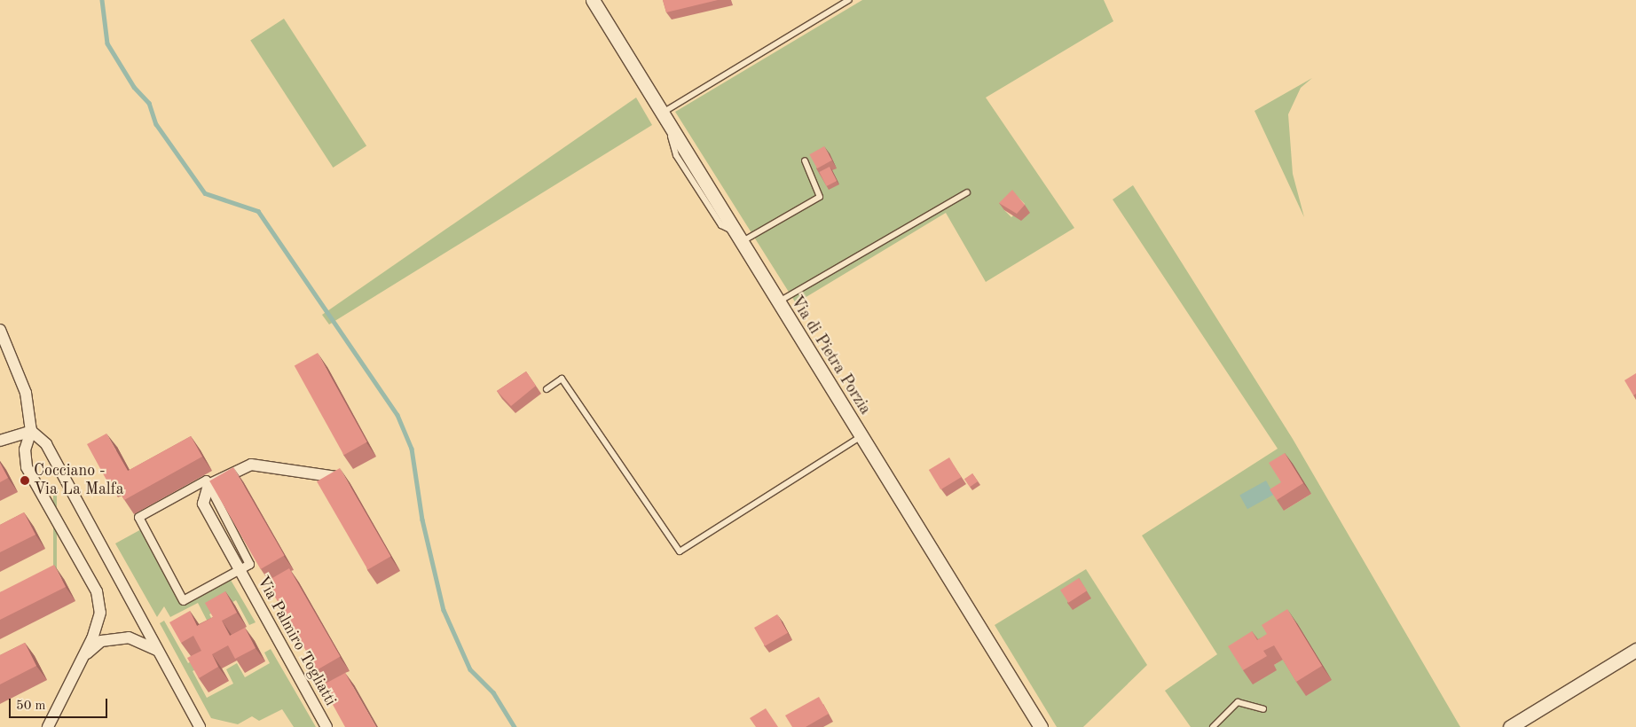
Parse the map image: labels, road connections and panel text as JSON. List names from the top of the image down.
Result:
{
  "streets": {
    "street": ["Via di Pietra Porzia", "Via Palmiro Togliatti"]
  },
  "places": ["Cocciano - Via La Malfa"],
  "scale_bar": "50 m"
}
